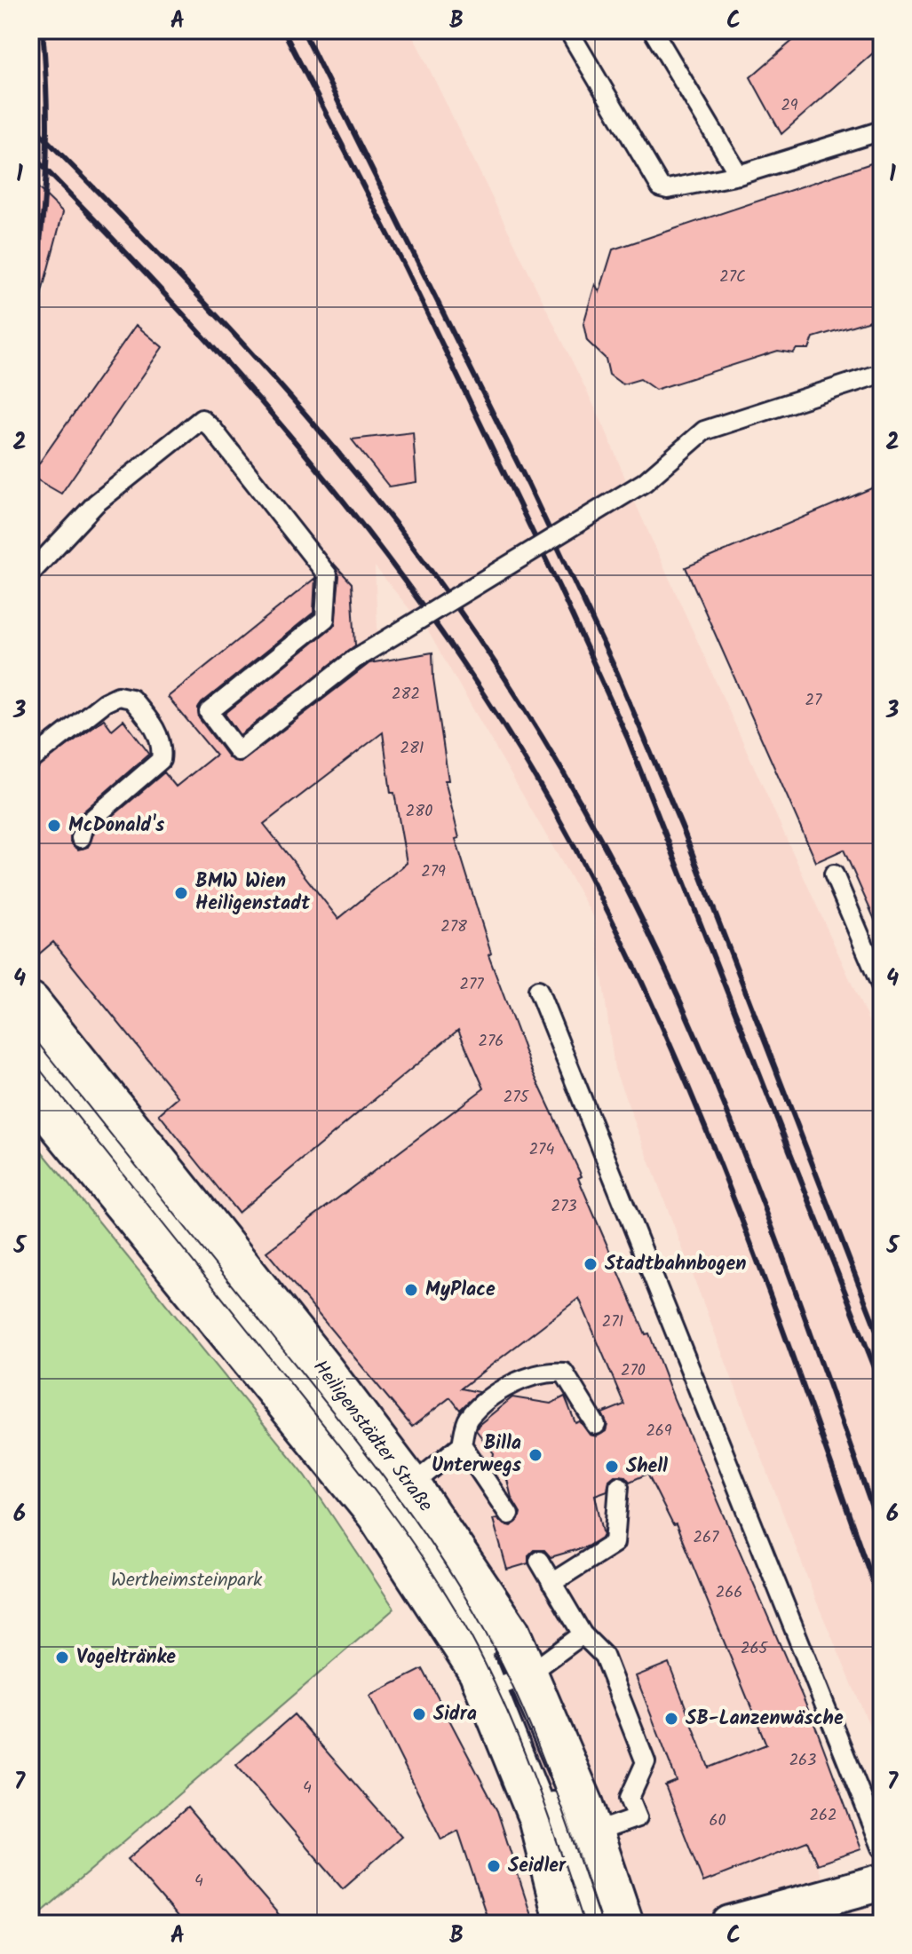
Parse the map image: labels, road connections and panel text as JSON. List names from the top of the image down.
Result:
{
  "streets": {
    "main road": ["Heiligenstädter Straße"]
  },
  "parks": ["Wertheimsteinpark"],
  "places": [
    "McDonald's",
    "BMW Wien Heiligenstadt",
    "Stadtbahnbogen",
    "MyPlace",
    "Billa Unterwegs",
    "Shell",
    "Vogeltränke",
    "Sidra",
    "SB-Lanzenwäsche",
    "Seidler"
  ],
  "house_numbers": [
    "29",
    "27C",
    "282",
    "27",
    "281",
    "280",
    "279",
    "278",
    "277",
    "276",
    "275",
    "274",
    "273",
    "271",
    "270",
    "269",
    "267",
    "266",
    "265",
    "263",
    "4",
    "262",
    "60",
    "4"
  ],
  "grid": {
    "columns": ["A", "B", "C"],
    "rows": [
      "1",
      "2",
      "3",
      "4",
      "5",
      "6",
      "7"
    ]
  }
}
